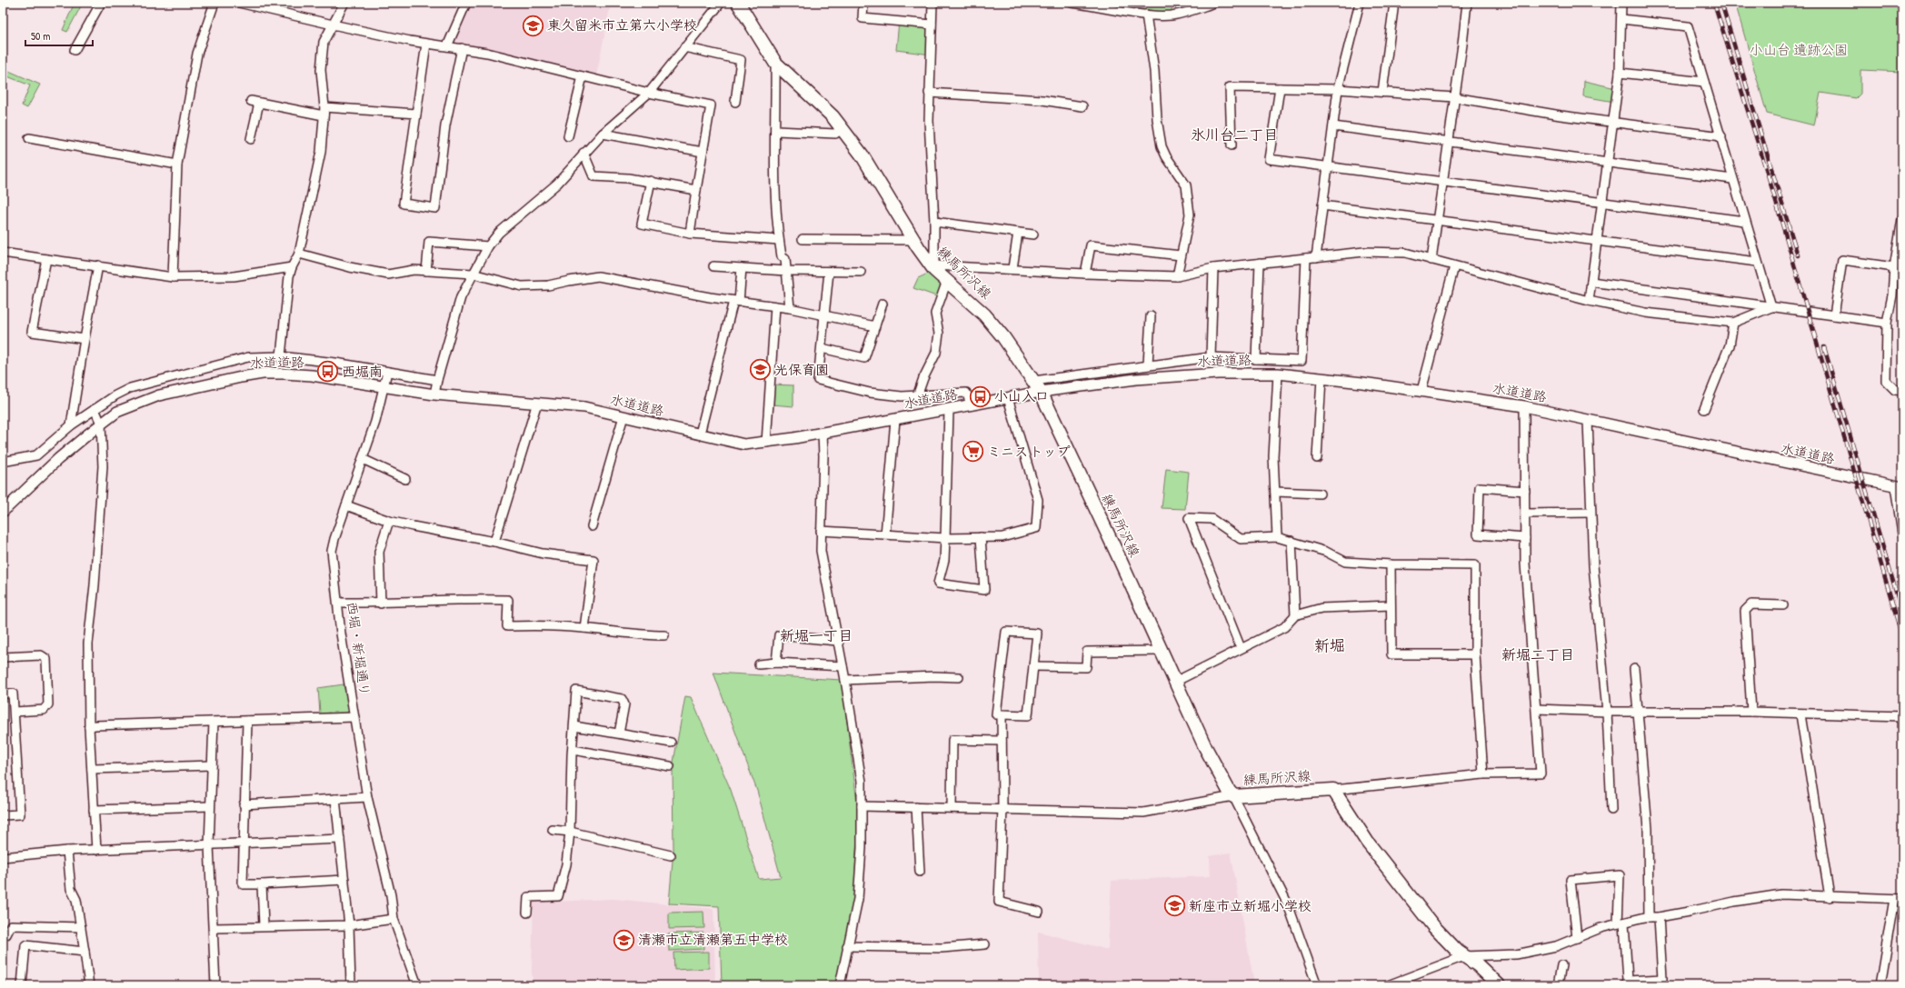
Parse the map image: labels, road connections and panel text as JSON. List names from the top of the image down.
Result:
{
  "streets": {
    "main road": ["練馬所沢線"],
    "street": ["水道道路", "西堀・新堀通り"]
  },
  "crossings": [
    ["練馬所沢線", "水道道路"],
    ["水道道路", "西堀・新堀通り"]
  ],
  "districts": [
    "氷川台二丁目",
    "新堀一丁目",
    "新堀",
    "新堀二丁目"
  ],
  "parks": ["小山台 遺跡公園"],
  "places": {
    "school or university": [
      "東久留米市立第六小学校",
      "光保育園",
      "新座市立新堀小学校",
      "清瀬市立清瀬第五中学校"
    ],
    "bus stop": ["西堀南", "小山入口"],
    "supermarket": ["ミニストップ"]
  },
  "scale_bar": "50 m"
}
